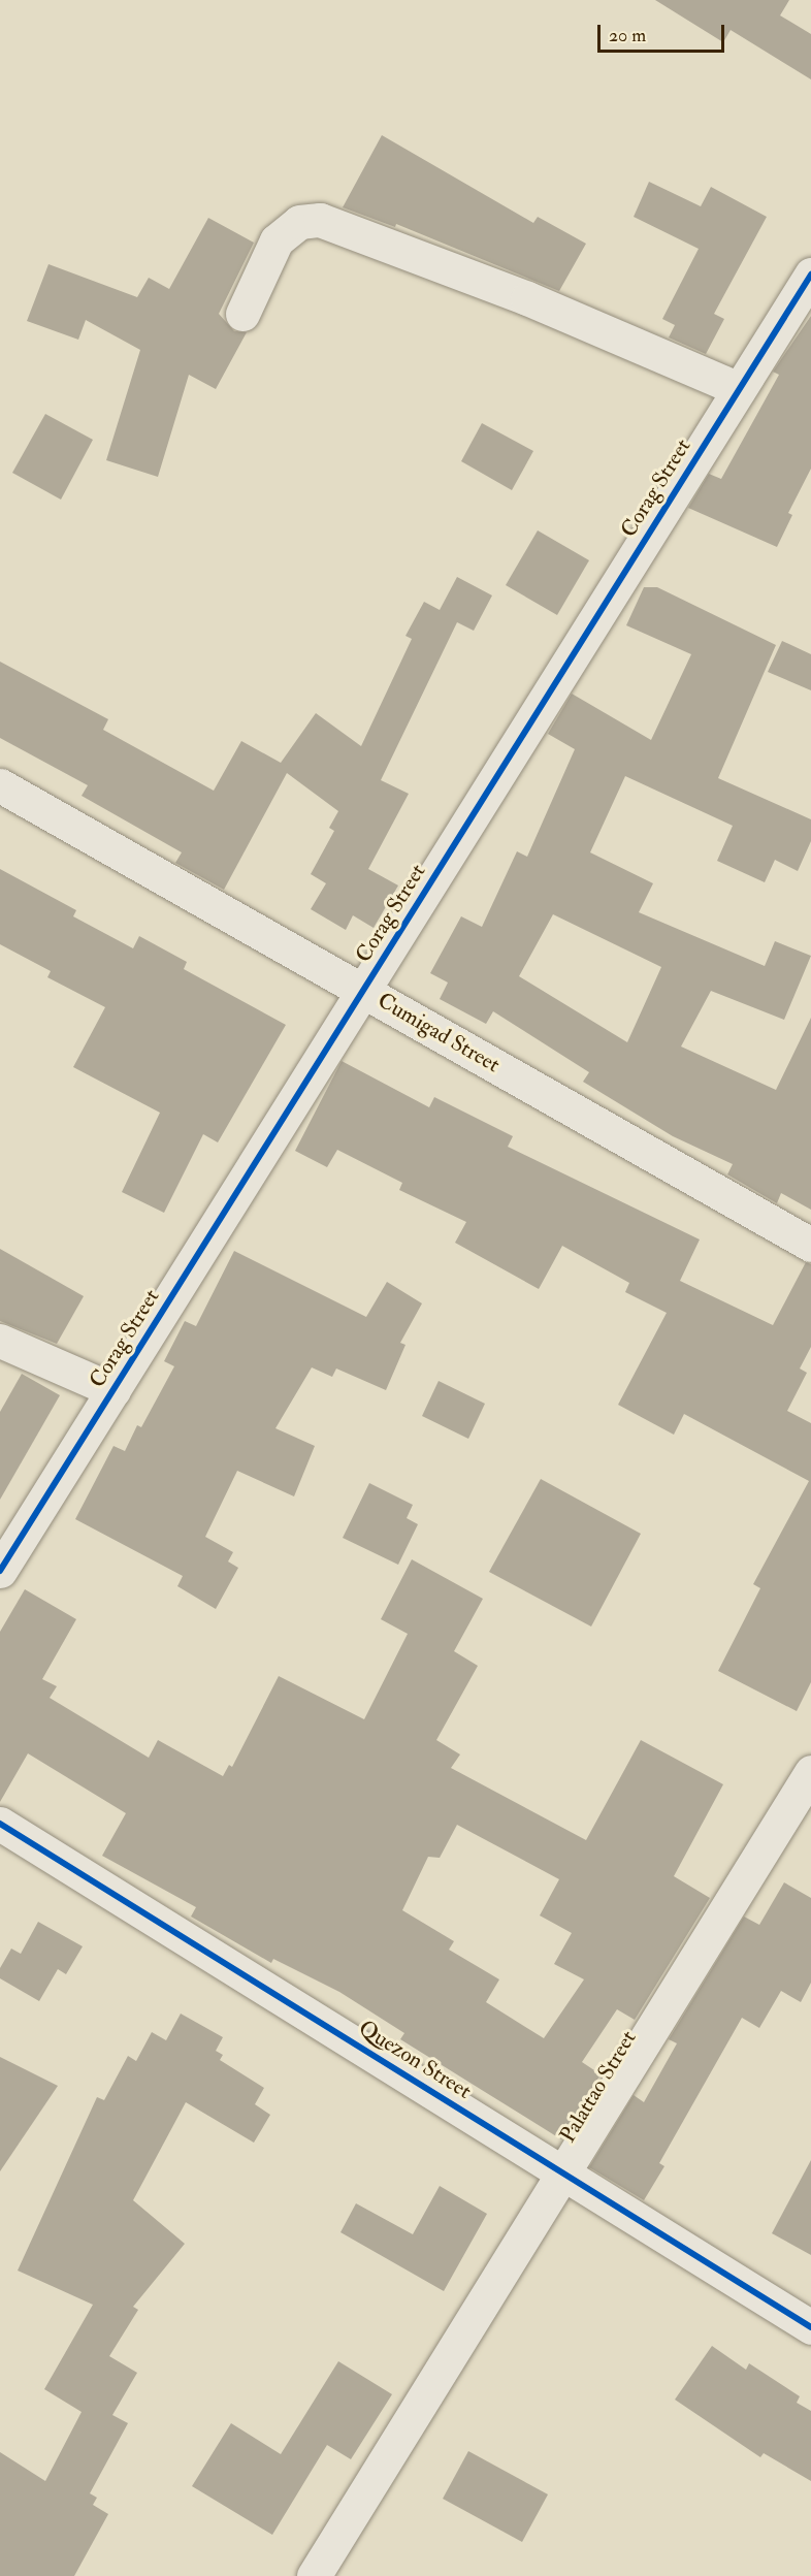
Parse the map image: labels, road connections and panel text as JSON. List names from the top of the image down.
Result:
{
  "streets": {
    "street": [
      "Corag Street",
      "Cumigad Street",
      "Quezon Street",
      "Palattao Street"
    ]
  },
  "crossings": [
    ["Corag Street", "Cumigad Street"],
    ["Quezon Street", "Palattao Street"]
  ],
  "scale_bar": "20 m"
}
